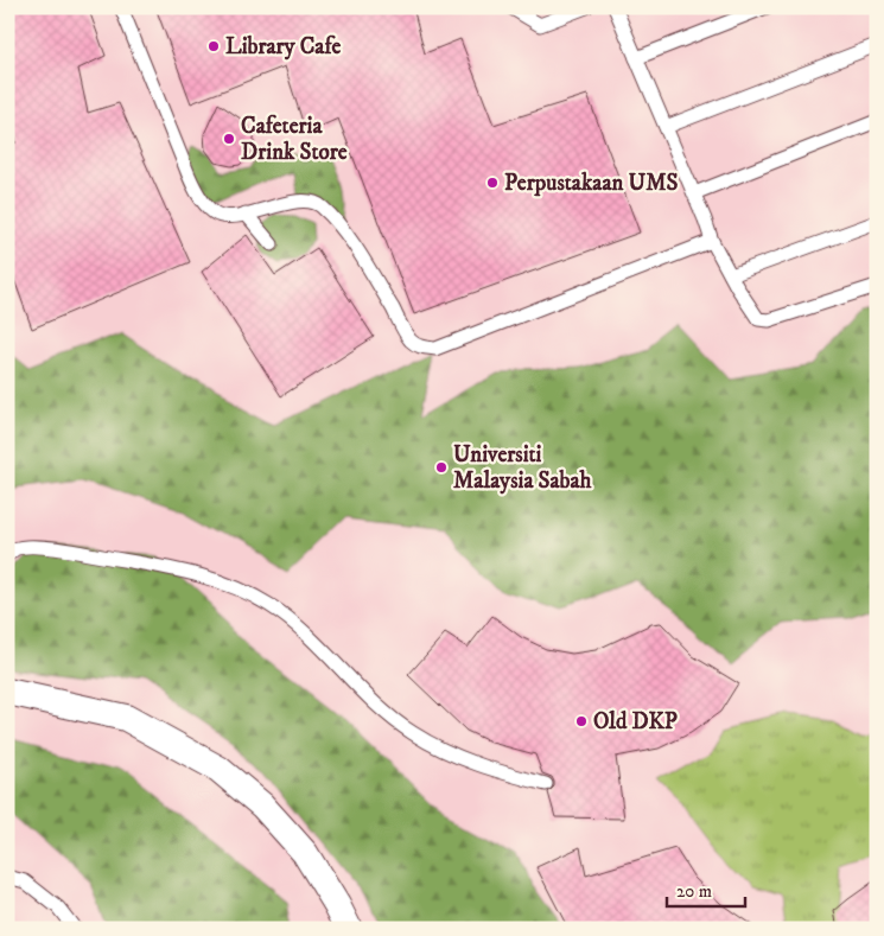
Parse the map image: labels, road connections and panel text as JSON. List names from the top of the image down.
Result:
{
  "places": [
    "Library Cafe",
    "Cafeteria Drink Store",
    "Perpustakaan UMS",
    "Universiti Malaysia Sabah",
    "Old DKP"
  ],
  "scale_bar": "20 m"
}
